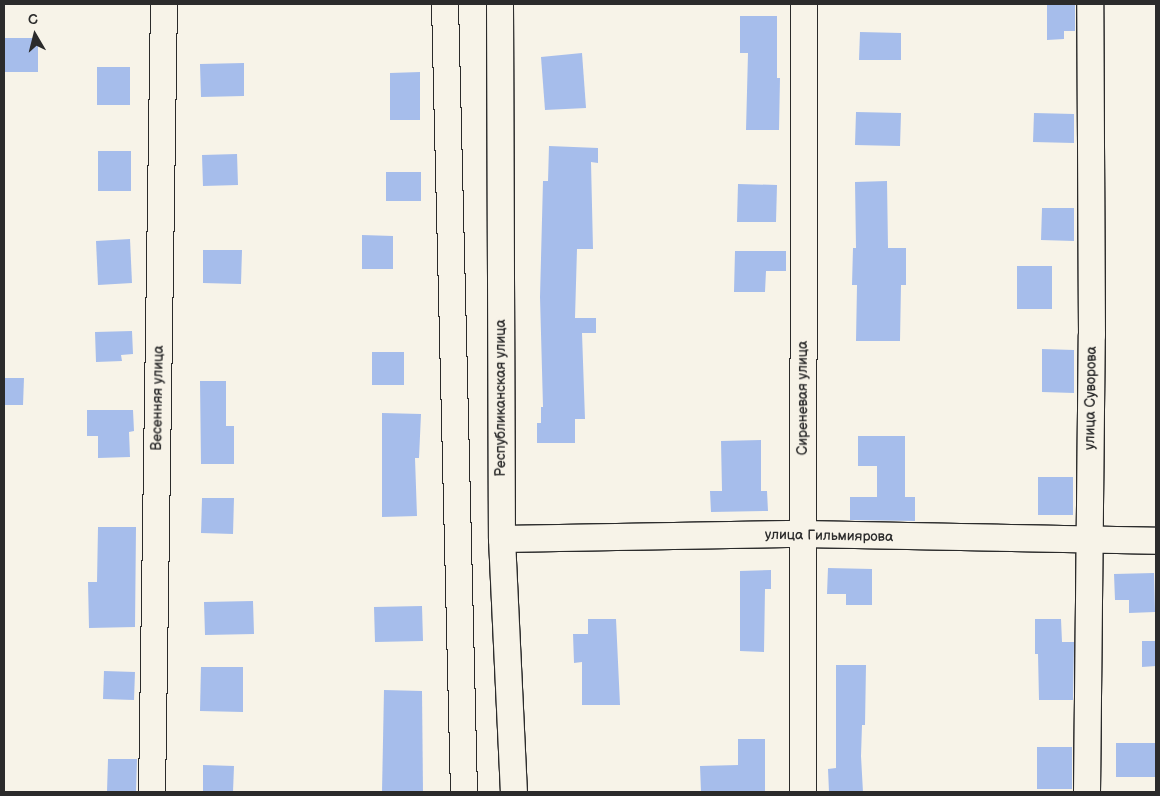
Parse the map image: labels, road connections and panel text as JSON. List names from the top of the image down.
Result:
{
  "streets": {
    "street": [
      "Весенняя улица",
      "Республиканская улица",
      "Сиреневая улица",
      "улица Суворова",
      "улица Гильмиярова"
    ]
  },
  "crossings": [
    ["Республиканская улица", "улица Гильмиярова"],
    ["Сиреневая улица", "улица Гильмиярова"],
    ["улица Суворова", "улица Гильмиярова"]
  ],
  "north": "top"
}
